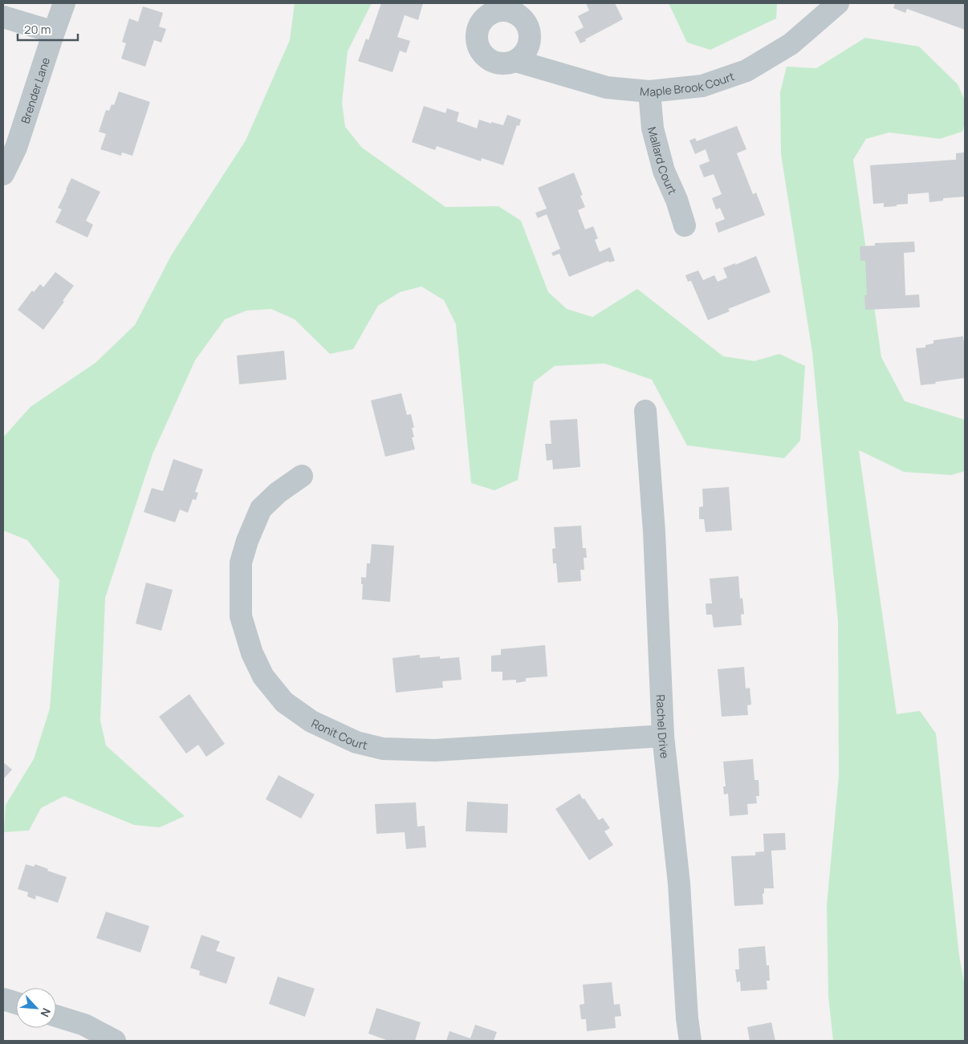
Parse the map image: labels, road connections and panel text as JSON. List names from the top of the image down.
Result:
{
  "streets": {
    "street": [
      "Maple Brook Court",
      "Brender Lane",
      "Mallard Court",
      "Rachel Drive",
      "Ronit Court"
    ]
  },
  "crossings": [
    ["Maple Brook Court", "Mallard Court"],
    ["Rachel Drive", "Ronit Court"]
  ],
  "scale_bar": "20 m",
  "north": "bottom right"
}
